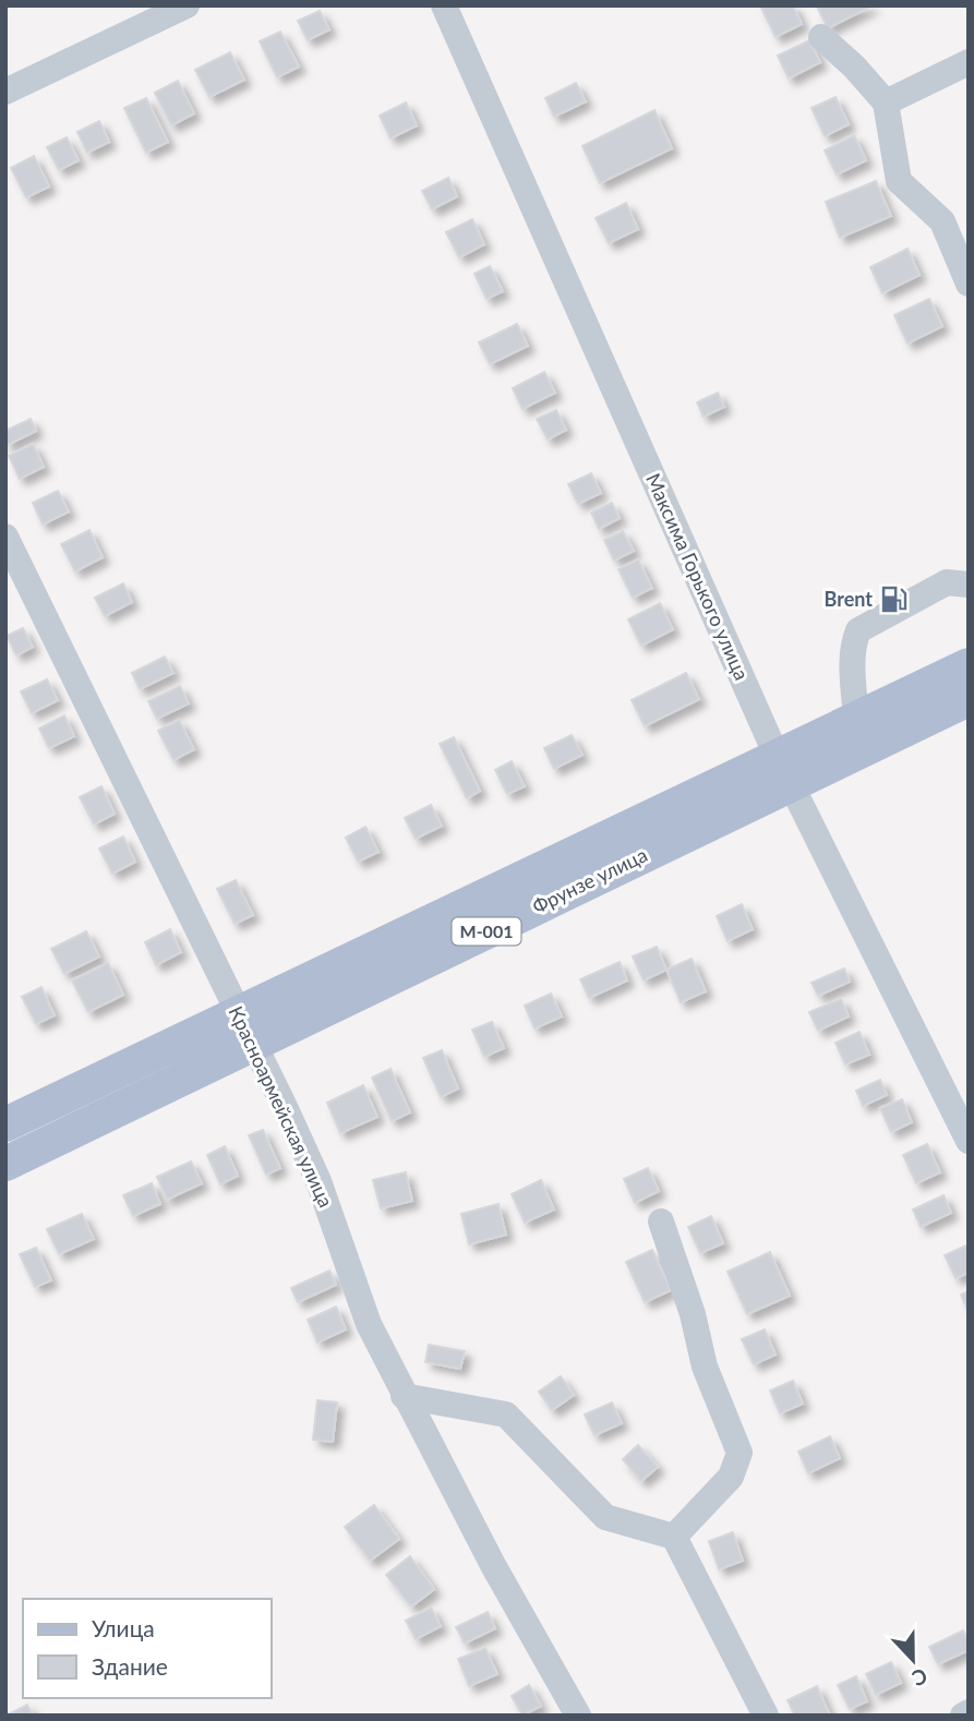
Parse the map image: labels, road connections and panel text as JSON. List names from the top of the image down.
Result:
{
  "streets": {
    "main road": ["Фрунзе улица", "M-001"],
    "street": ["Максима Горького улица", "Красноармейская улица"]
  },
  "crossings": [
    ["Максима Горького улица", "Фрунзе улица"],
    ["Фрунзе улица", "Красноармейская улица"]
  ],
  "places": {
    "fuel station": ["Brent"]
  },
  "legend": ["Улица", "Здание"],
  "north": "bottom"
}
